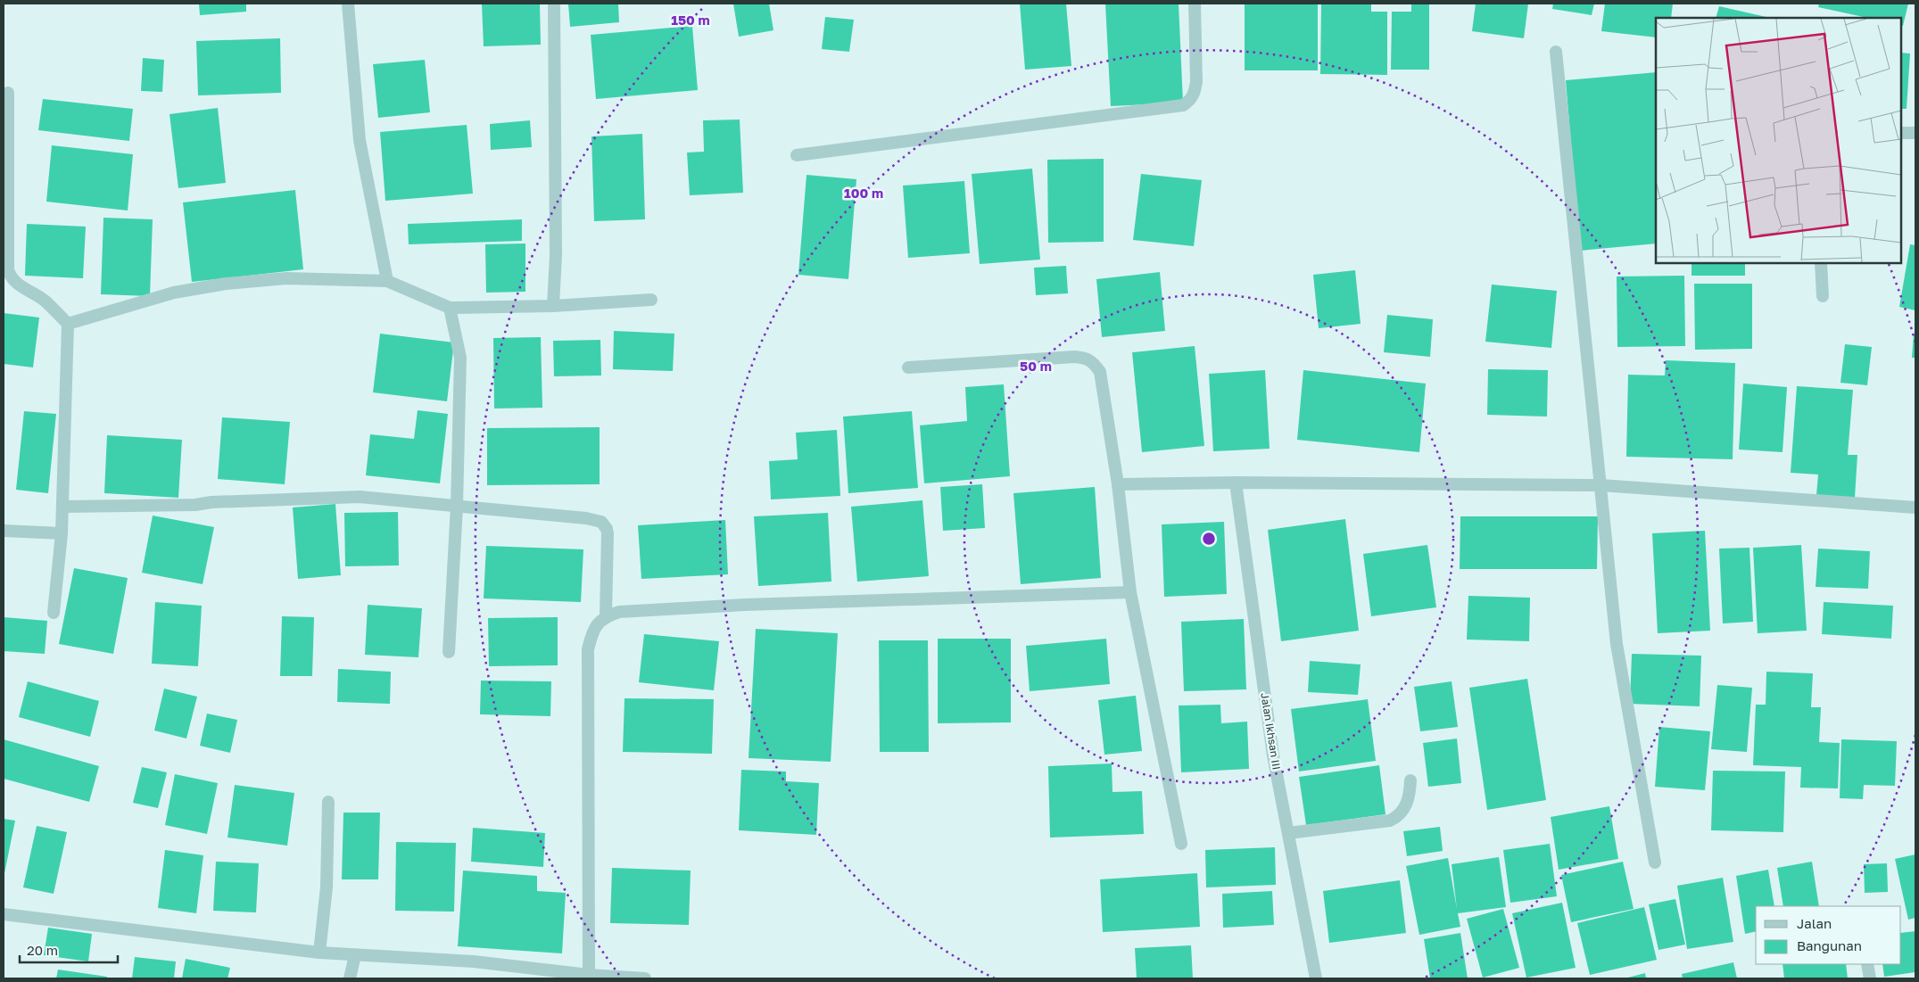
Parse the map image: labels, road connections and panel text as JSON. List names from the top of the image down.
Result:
{
  "streets": {
    "street": ["Jalan Ikhsan III"]
  },
  "legend": ["Jalan", "Bangunan"],
  "scale_bar": "20 m",
  "rings": ["150 m", "100 m", "50 m"]
}
